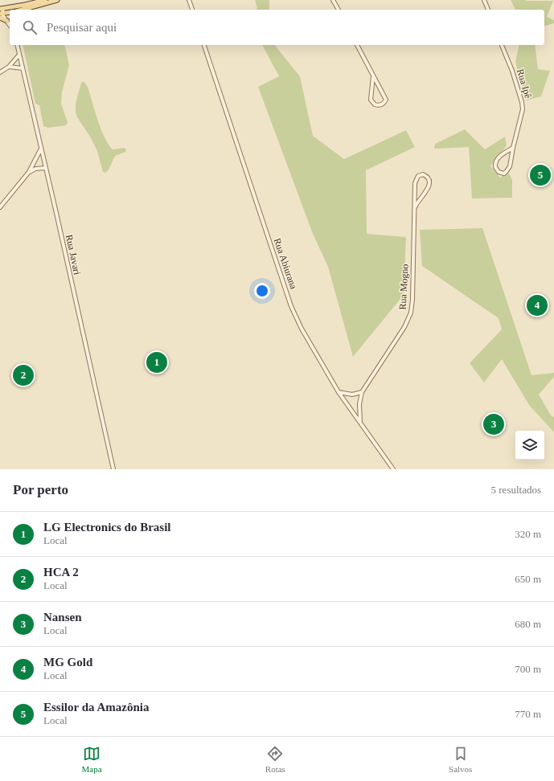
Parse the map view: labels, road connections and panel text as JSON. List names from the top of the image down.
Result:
{
  "streets": {
    "street": [
      "Rua Ipê",
      "Rua Javari",
      "Rua Abiurana",
      "Rua Mogno"
    ]
  },
  "crossings": [
    ["Rua Abiurana", "Rua Mogno"]
  ],
  "page": {
    "search": "Pesquisar aqui",
    "pins": [
      "5",
      "4",
      "1",
      "2",
      "3"
    ],
    "heading": ["Por perto", "5 resultados"],
    "list": [
      {
        "mark": "1",
        "name": "LG Electronics do Brasil",
        "note": "Local",
        "value": "320 m"
      },
      {
        "mark": "2",
        "name": "HCA 2",
        "note": "Local",
        "value": "650 m"
      },
      {
        "mark": "3",
        "name": "Nansen",
        "note": "Local",
        "value": "680 m"
      },
      {
        "mark": "4",
        "name": "MG Gold",
        "note": "Local",
        "value": "700 m"
      },
      {
        "mark": "5",
        "name": "Essilor da Amazônia",
        "note": "Local",
        "value": "770 m"
      }
    ],
    "nav": ["Mapa", "Rotas", "Salvos"]
  }
}
